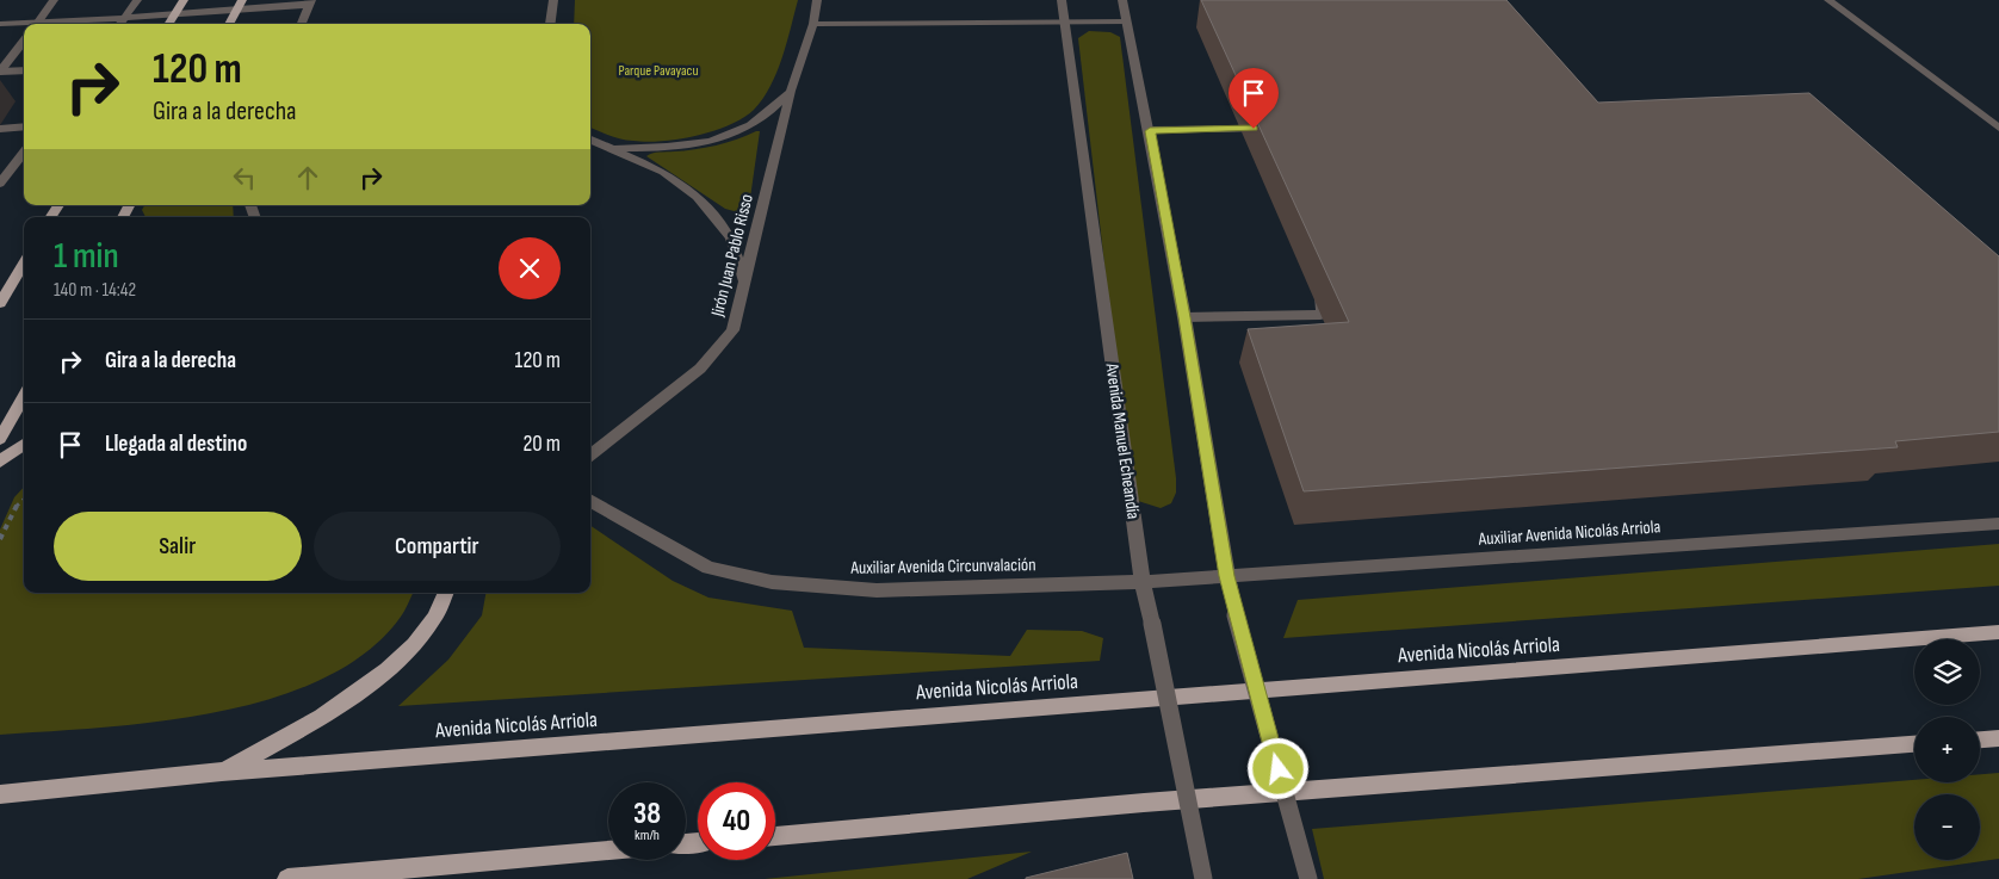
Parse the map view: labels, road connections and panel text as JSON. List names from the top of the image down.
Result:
{
  "streets": {
    "main road": ["Avenida Nicolás Arriola"],
    "street": [
      "Jirón Juan Pablo Risso",
      "Avenida Manuel Echeandía",
      "Auxiliar Avenida Nicolás Arriola",
      "Auxiliar Avenida Circunvalación"
    ]
  },
  "crossings": [
    ["Avenida Manuel Echeandía", "Auxiliar Avenida Nicolás Arriola"],
    ["Avenida Manuel Echeandía", "Auxiliar Avenida Circunvalación"],
    ["Auxiliar Avenida Nicolás Arriola", "Auxiliar Avenida Circunvalación"]
  ],
  "parks": ["Parque Pavayacu"],
  "page": {
    "turn": ["120 m", "Gira a la derecha"],
    "heading": ["1 min", "140 m · 14:42"],
    "list": [
      {
        "name": "Gira a la derecha",
        "value": "120 m"
      },
      {
        "name": "Llegada al destino",
        "value": "20 m"
      }
    ],
    "buttons": ["Salir", "Compartir"],
    "map_buttons": ["+", "−"],
    "speed": "38 km/h",
    "limit": "40"
  }
}
